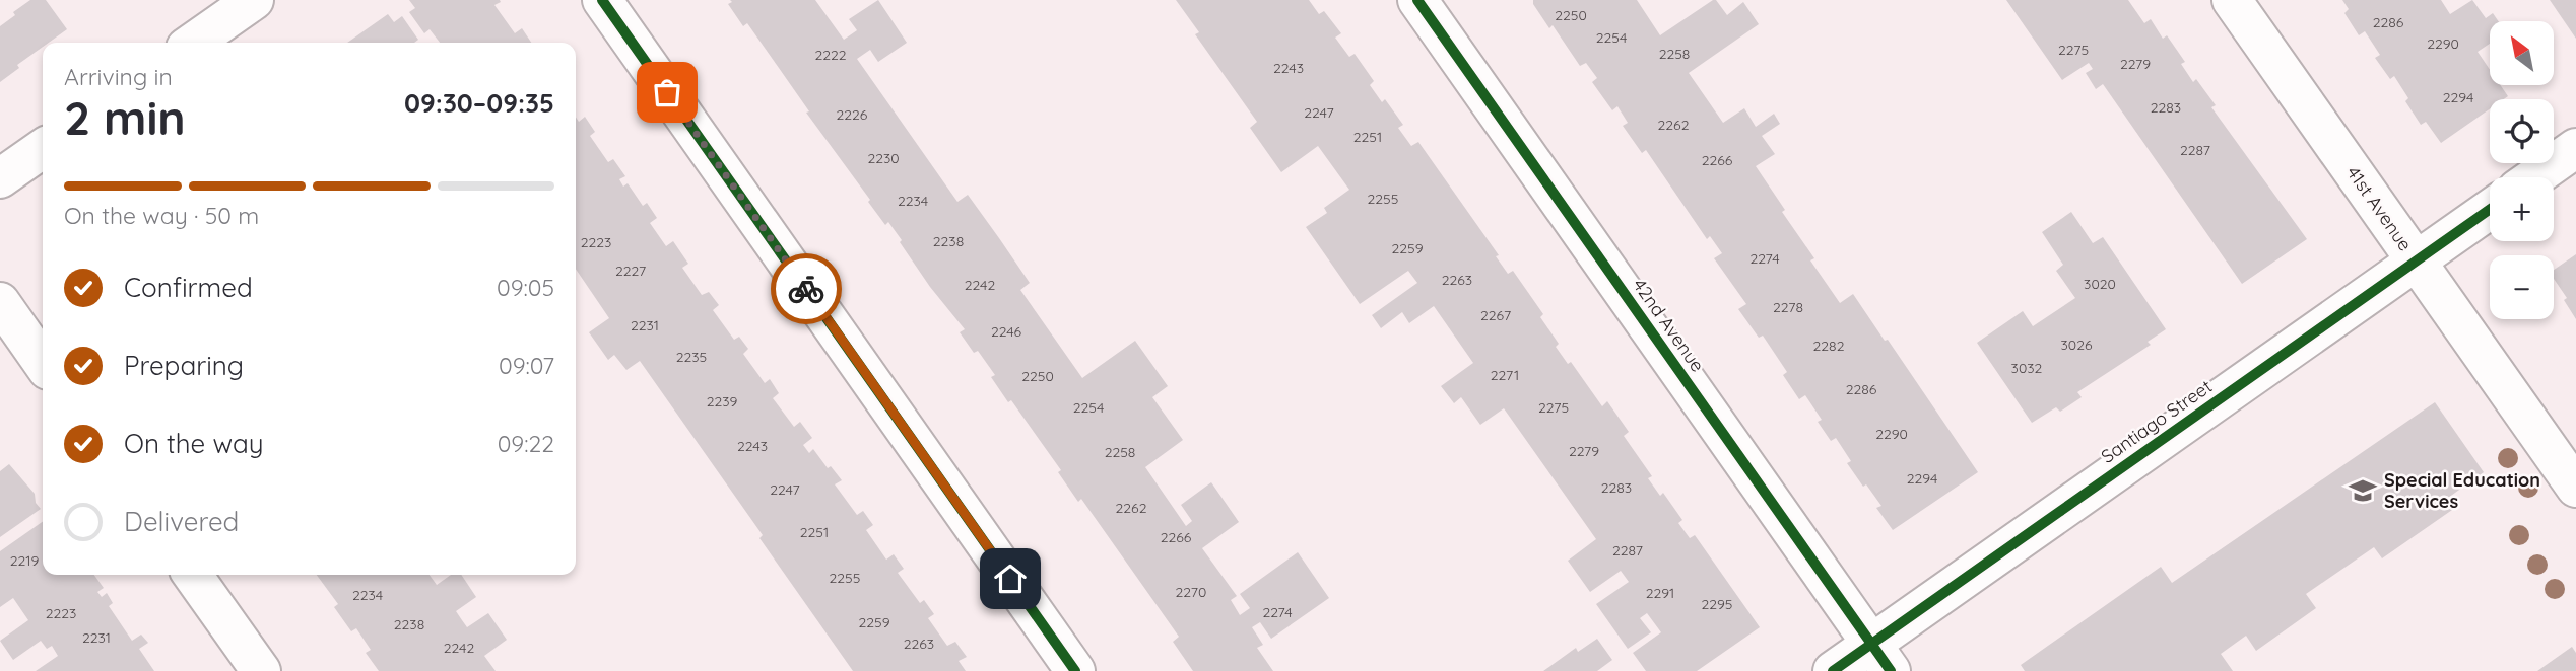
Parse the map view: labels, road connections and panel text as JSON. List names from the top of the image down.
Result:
{
  "streets": {
    "street": ["41st Avenue", "42nd Avenue", "Santiago Street"]
  },
  "crossings": [
    ["41st Avenue", "Santiago Street"],
    ["42nd Avenue", "Santiago Street"]
  ],
  "places": {
    "school or university": ["Special Education Services"]
  },
  "house_numbers": [
    "2250",
    "2286",
    "2254",
    "2290",
    "2275",
    "2258",
    "2222",
    "2279",
    "2243",
    "2294",
    "2283",
    "2247",
    "2226",
    "2262",
    "2251",
    "2287",
    "2230",
    "2266",
    "2255",
    "2234",
    "2238",
    "2223",
    "2259",
    "2274",
    "2227",
    "2263",
    "3020",
    "2242",
    "2278",
    "2267",
    "2231",
    "2246",
    "3026",
    "2282",
    "2235",
    "3032",
    "2271",
    "2250",
    "2286",
    "2239",
    "2254",
    "2275",
    "2290",
    "2243",
    "2279",
    "2258",
    "2294",
    "2283",
    "2247",
    "2262",
    "2251",
    "2266",
    "2287",
    "2219",
    "2255",
    "2270",
    "2291",
    "2234",
    "2295",
    "2274",
    "2223",
    "2259",
    "2238",
    "2231",
    "2263",
    "2242"
  ],
  "north": "top left",
  "page": {
    "map_buttons": ["+", "−"],
    "heading": ["2 min", "Arriving in", "09:30–09:35"],
    "bar": "On the way · 50 m",
    "list": [
      ["Confirmed", "09:05"],
      ["Preparing", "09:07"],
      ["On the way", "09:22"],
      "Delivered"
    ]
  }
}
